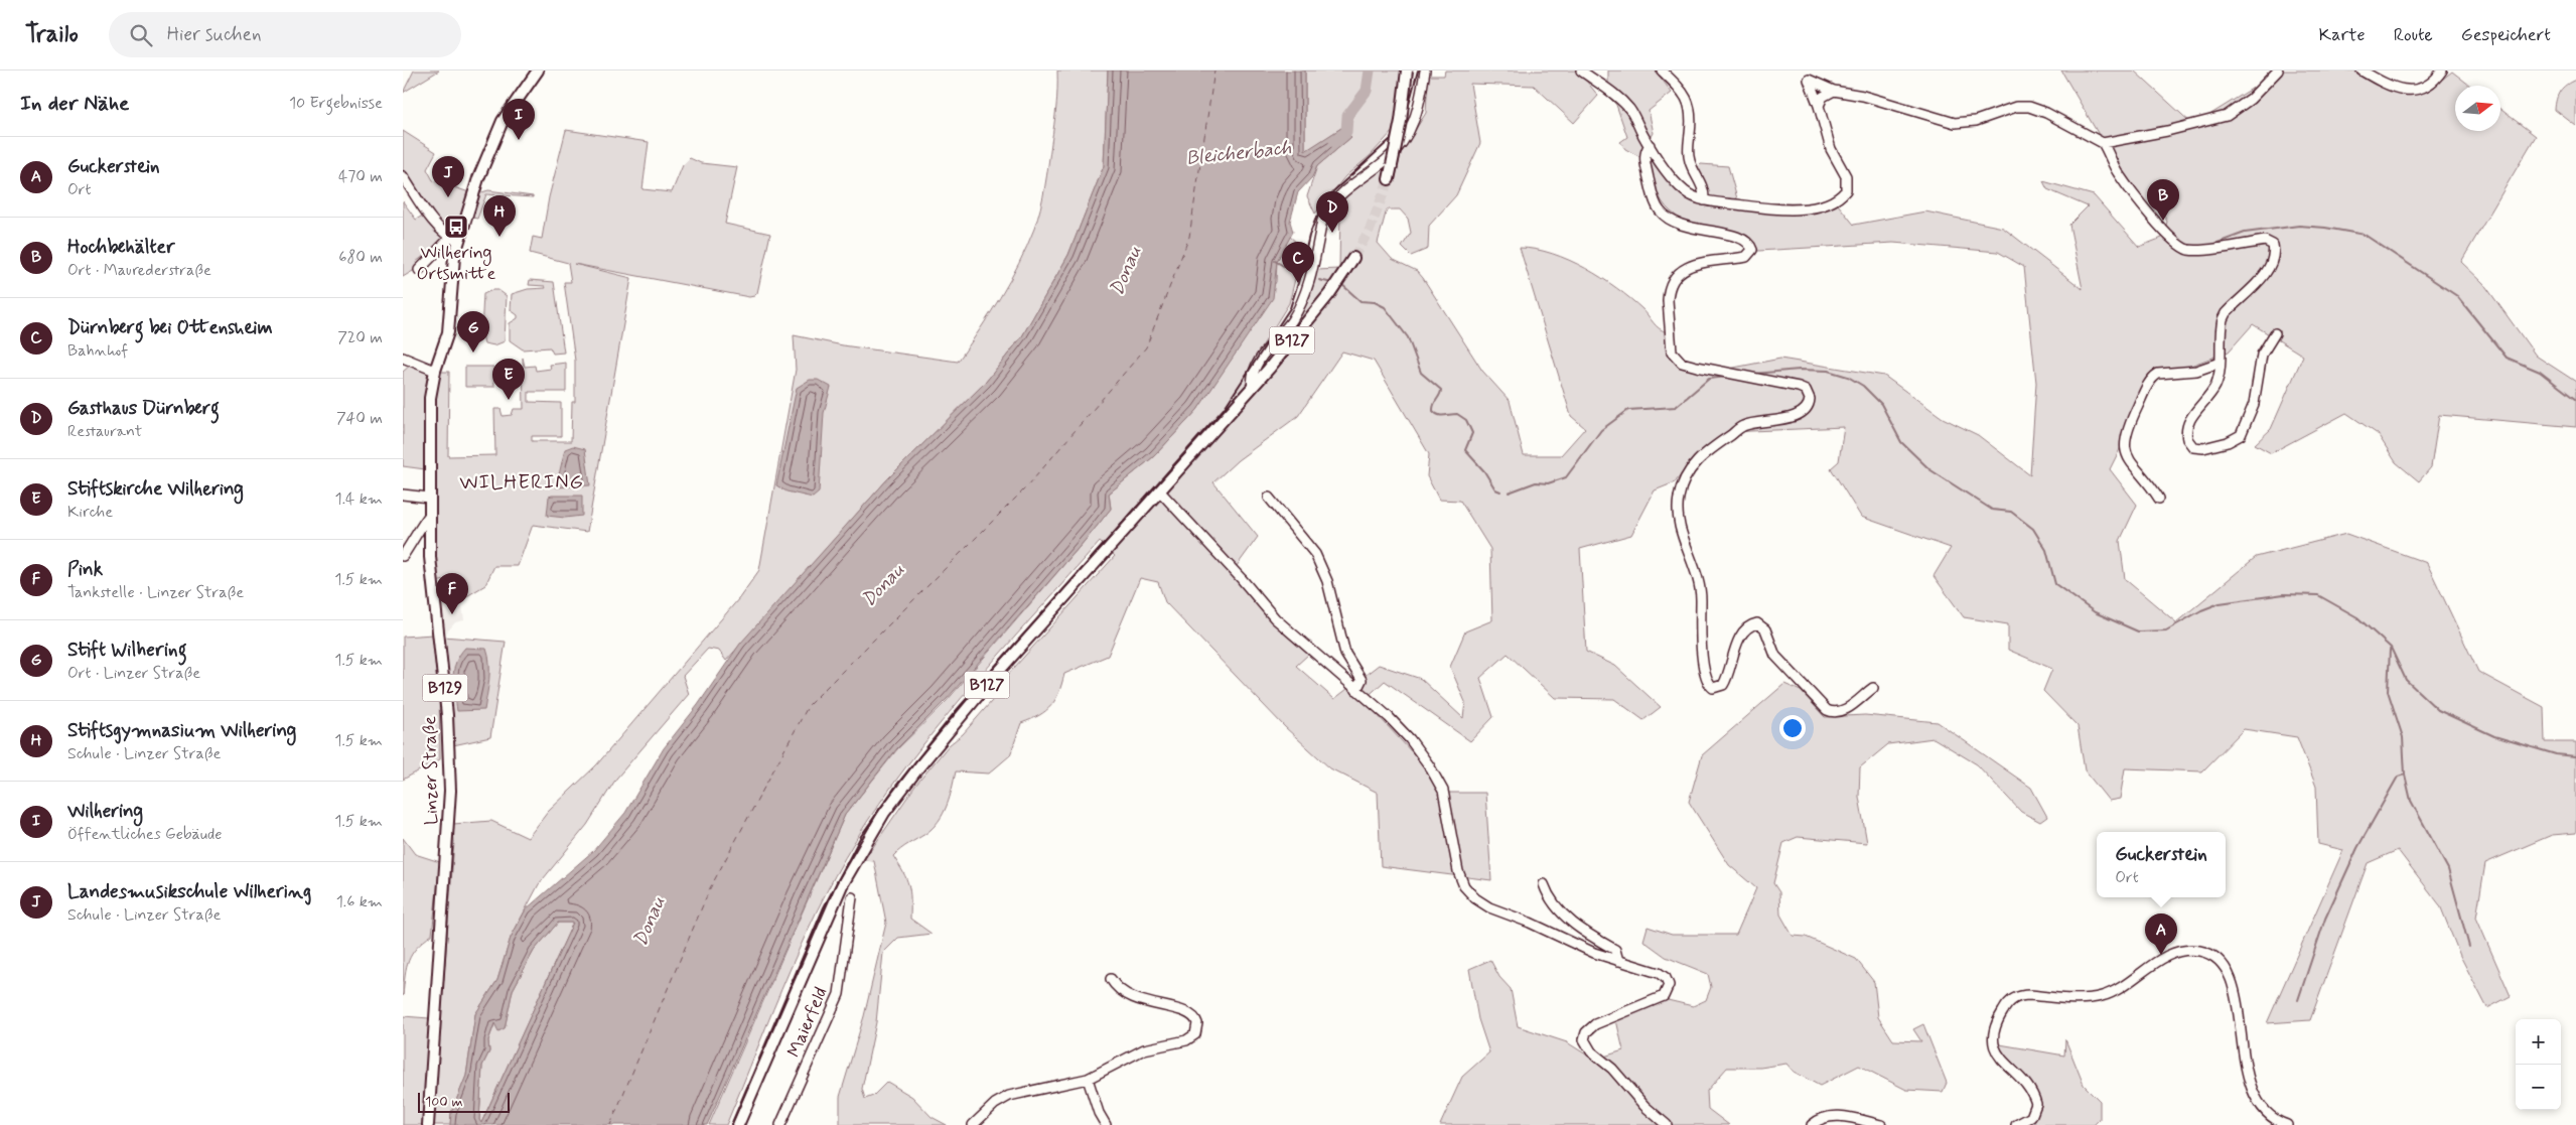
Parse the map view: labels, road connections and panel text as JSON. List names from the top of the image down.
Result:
{
  "streets": {
    "main road": ["B127", "B129", "Linzer Straße"],
    "street": ["Maierfeld"]
  },
  "districts": ["WILHERING"],
  "water": ["Bleicherbach", "Donau"],
  "places": {
    "bus stop": ["Wilhering Ortsmitte"]
  },
  "scale_bar": "100 m",
  "north": "right",
  "page": {
    "header": "Trailo",
    "search": "Hier suchen",
    "nav": ["Karte", "Route", "Gespeichert"],
    "heading": ["In der Nähe", "10 Ergebnisse"],
    "pins": [
      "I",
      "J",
      "B",
      "D",
      "H",
      "C",
      "G",
      "E",
      "F",
      "A"
    ],
    "list": [
      {
        "mark": "A",
        "name": "Guckerstein",
        "note": "Ort",
        "value": "470 m"
      },
      {
        "mark": "B",
        "name": "Hochbehälter",
        "note": "Ort · Maurederstraße",
        "value": "680 m"
      },
      {
        "mark": "C",
        "name": "Dürnberg bei Ottensheim",
        "note": "Bahnhof",
        "value": "720 m"
      },
      {
        "mark": "D",
        "name": "Gasthaus Dürnberg",
        "note": "Restaurant",
        "value": "740 m"
      },
      {
        "mark": "E",
        "name": "Stiftskirche Wilhering",
        "note": "Kirche",
        "value": "1.4 km"
      },
      {
        "mark": "F",
        "name": "Pink",
        "note": "Tankstelle · Linzer Straße",
        "value": "1.5 km"
      },
      {
        "mark": "G",
        "name": "Stift Wilhering",
        "note": "Ort · Linzer Straße",
        "value": "1.5 km"
      },
      {
        "mark": "H",
        "name": "Stiftsgymnasium Wilhering",
        "note": "Schule · Linzer Straße",
        "value": "1.5 km"
      },
      {
        "mark": "I",
        "name": "Wilhering",
        "note": "Öffentliches Gebäude",
        "value": "1.5 km"
      },
      {
        "mark": "J",
        "name": "Landesmusikschule Wilhering",
        "note": "Schule · Linzer Straße",
        "value": "1.6 km"
      }
    ],
    "popup": ["Guckerstein", "Ort"],
    "map_buttons": ["+", "−"],
    "scale": "100 m"
  }
}
